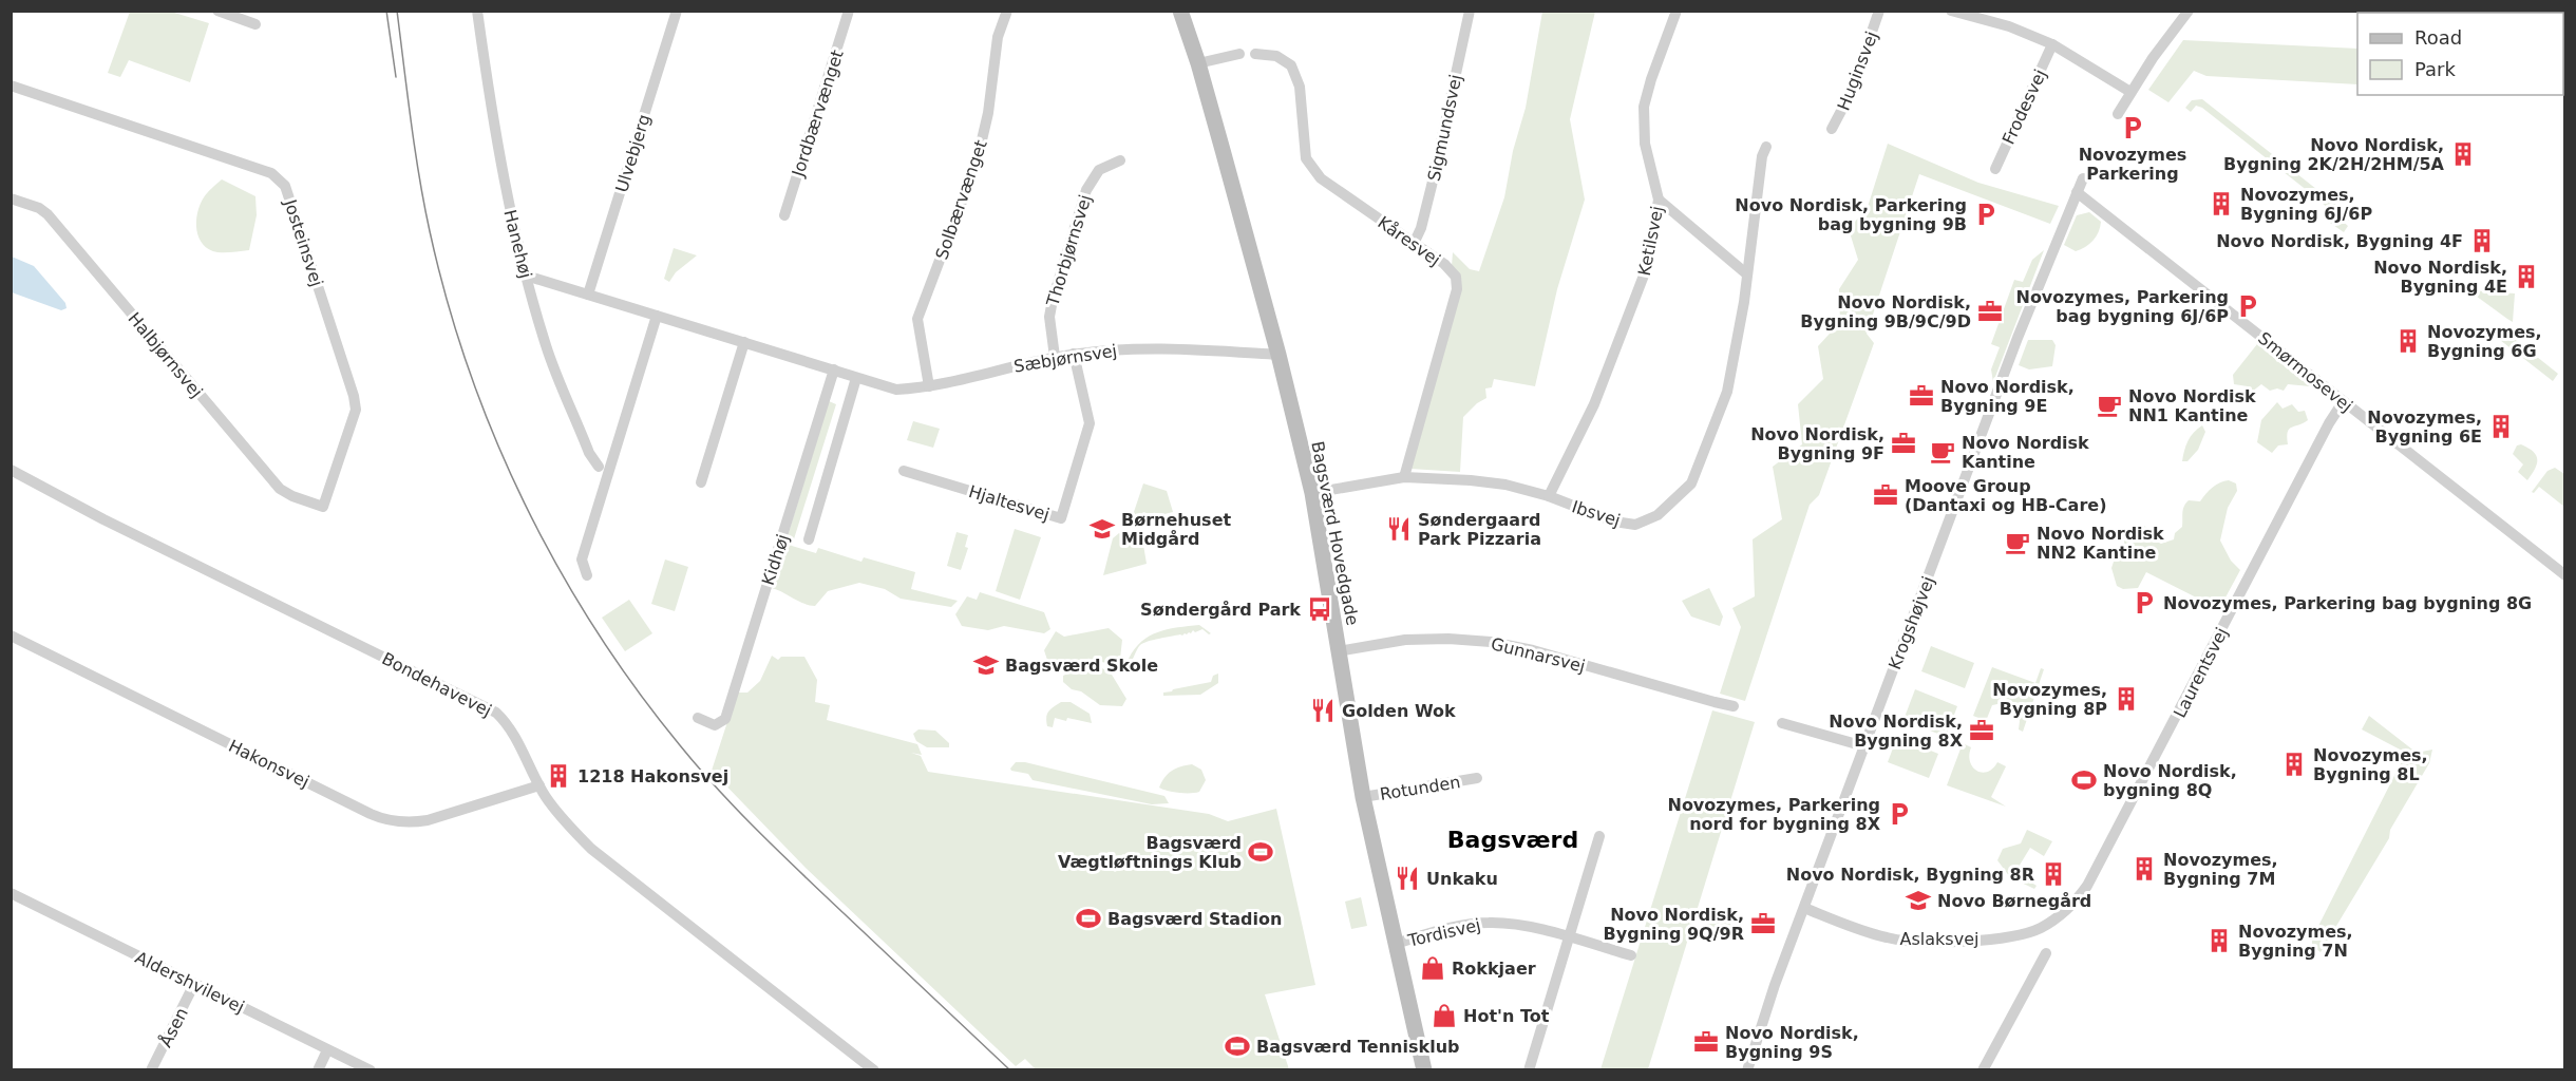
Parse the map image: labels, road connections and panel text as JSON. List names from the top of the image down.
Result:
{
  "streets": {
    "street": [
      "Huginsvej",
      "Frodesvej",
      "Jordbærvænget",
      "Sigmundsvej",
      "Ulvebjerg",
      "Solbærvænget",
      "Kåresvej",
      "Ketilsvej",
      "Josteinsvej",
      "Hanehøj",
      "Thorbjørnsvej",
      "Halbjørnsvej",
      "Sæbjørnsvej",
      "Smørmosevej",
      "Hjaltesvej",
      "Ibsvej",
      "Bagsværd Hovedgade",
      "Kidhøj",
      "Krogshøjvej",
      "Gunnarsvej",
      "Laurentsvej",
      "Bondehavevej",
      "Hakonsvej",
      "Rotunden",
      "Tordisvej",
      "Aslaksvej",
      "Aldershvilevej",
      "Åsen"
    ]
  },
  "crossings": [
    ["Sigmundsvej", "Kåresvej"],
    ["Ulvebjerg", "Sæbjørnsvej"],
    ["Solbærvænget", "Sæbjørnsvej"],
    ["Kåresvej", "Ibsvej"],
    ["Ketilsvej", "Ibsvej"],
    ["Josteinsvej", "Halbjørnsvej"],
    ["Hanehøj", "Sæbjørnsvej"],
    ["Thorbjørnsvej", "Sæbjørnsvej"],
    ["Sæbjørnsvej", "Hjaltesvej"],
    ["Sæbjørnsvej", "Bagsværd Hovedgade"],
    ["Sæbjørnsvej", "Kidhøj"],
    ["Smørmosevej", "Krogshøjvej"],
    ["Smørmosevej", "Laurentsvej"],
    ["Ibsvej", "Bagsværd Hovedgade"],
    ["Bagsværd Hovedgade", "Gunnarsvej"],
    ["Bagsværd Hovedgade", "Rotunden"],
    ["Bagsværd Hovedgade", "Tordisvej"],
    ["Krogshøjvej", "Aslaksvej"],
    ["Laurentsvej", "Aslaksvej"],
    ["Bondehavevej", "Hakonsvej"],
    ["Aldershvilevej", "Åsen"]
  ],
  "districts": ["Bagsværd"],
  "places": {
    "parking": [
      "Novozymes Parkering",
      "Novo Nordisk, Parkering bag bygning 9B",
      "Novozymes, Parkering bag bygning 6J/6P",
      "Novozymes, Parkering bag bygning 8G",
      "Novozymes, Parkering nord for bygning 8X"
    ],
    "building": [
      "Novo Nordisk, Bygning 2K/2H/2HM/5A",
      "Novozymes, Bygning 6J/6P",
      "Novo Nordisk, Bygning 4F",
      "Novo Nordisk, Bygning 4E",
      "Novozymes, Bygning 6G",
      "Novozymes, Bygning 6E",
      "Novozymes, Bygning 8P",
      "Novozymes, Bygning 8L",
      "1218 Hakonsvej",
      "Novozymes, Bygning 7M",
      "Novo Nordisk, Bygning 8R",
      "Novozymes, Bygning 7N"
    ],
    "office": [
      "Novo Nordisk, Bygning 9B/9C/9D",
      "Novo Nordisk, Bygning 9E",
      "Novo Nordisk, Bygning 9F",
      "Moove Group (Dantaxi og HB-Care)",
      "Novo Nordisk, Bygning 8X",
      "Novo Nordisk, Bygning 9Q/9R",
      "Novo Nordisk, Bygning 9S"
    ],
    "cafe": ["Novo Nordisk NN1 Kantine", "Novo Nordisk Kantine", "Novo Nordisk NN2 Kantine"],
    "school or university": ["Børnehuset Midgård", "Bagsværd Skole", "Novo Børnegård"],
    "restaurant": ["Søndergaard Park Pizzaria", "Golden Wok", "Unkaku"],
    "bus stop": ["Søndergård Park"],
    "sports": [
      "Novo Nordisk, bygning 8Q",
      "Bagsværd Vægtløftnings Klub",
      "Bagsværd Stadion",
      "Bagsværd Tennisklub"
    ],
    "shop": ["Rokkjaer", "Hot'n Tot"]
  },
  "legend": ["Road", "Park"]
}
